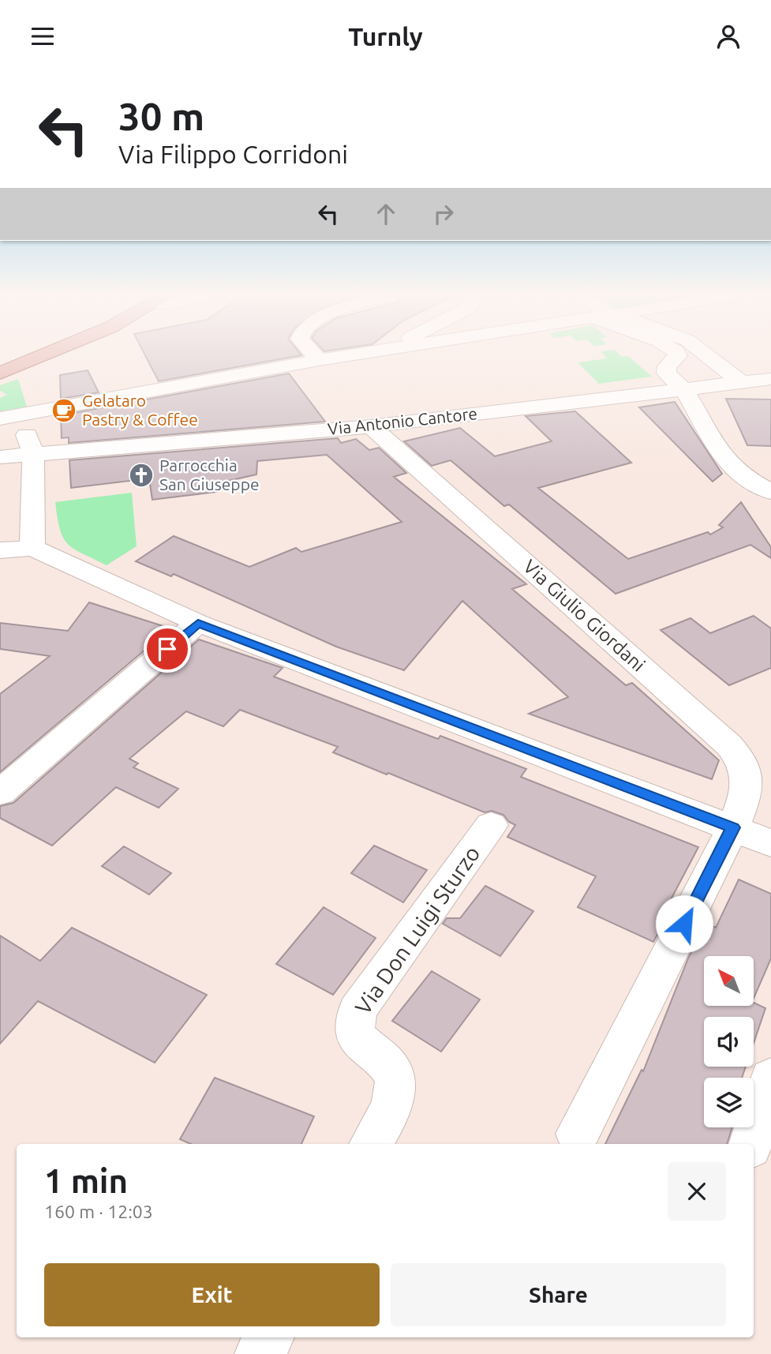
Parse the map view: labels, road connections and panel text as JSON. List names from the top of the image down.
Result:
{
  "streets": {
    "street": ["Via Antonio Cantore", "Via Giulio Giordani", "Via Don Luigi Sturzo"]
  },
  "crossings": [
    ["Via Antonio Cantore", "Via Giulio Giordani"]
  ],
  "places": {
    "cafe": ["Gelataro Pastry & Coffee"],
    "church": ["Parrocchia San Giuseppe"]
  },
  "north": "top left",
  "page": {
    "header": "Turnly",
    "turn": ["30 m", "Via Filippo Corridoni"],
    "heading": ["1 min", "160 m · 12:03"],
    "buttons": ["Exit", "Share"]
  }
}
